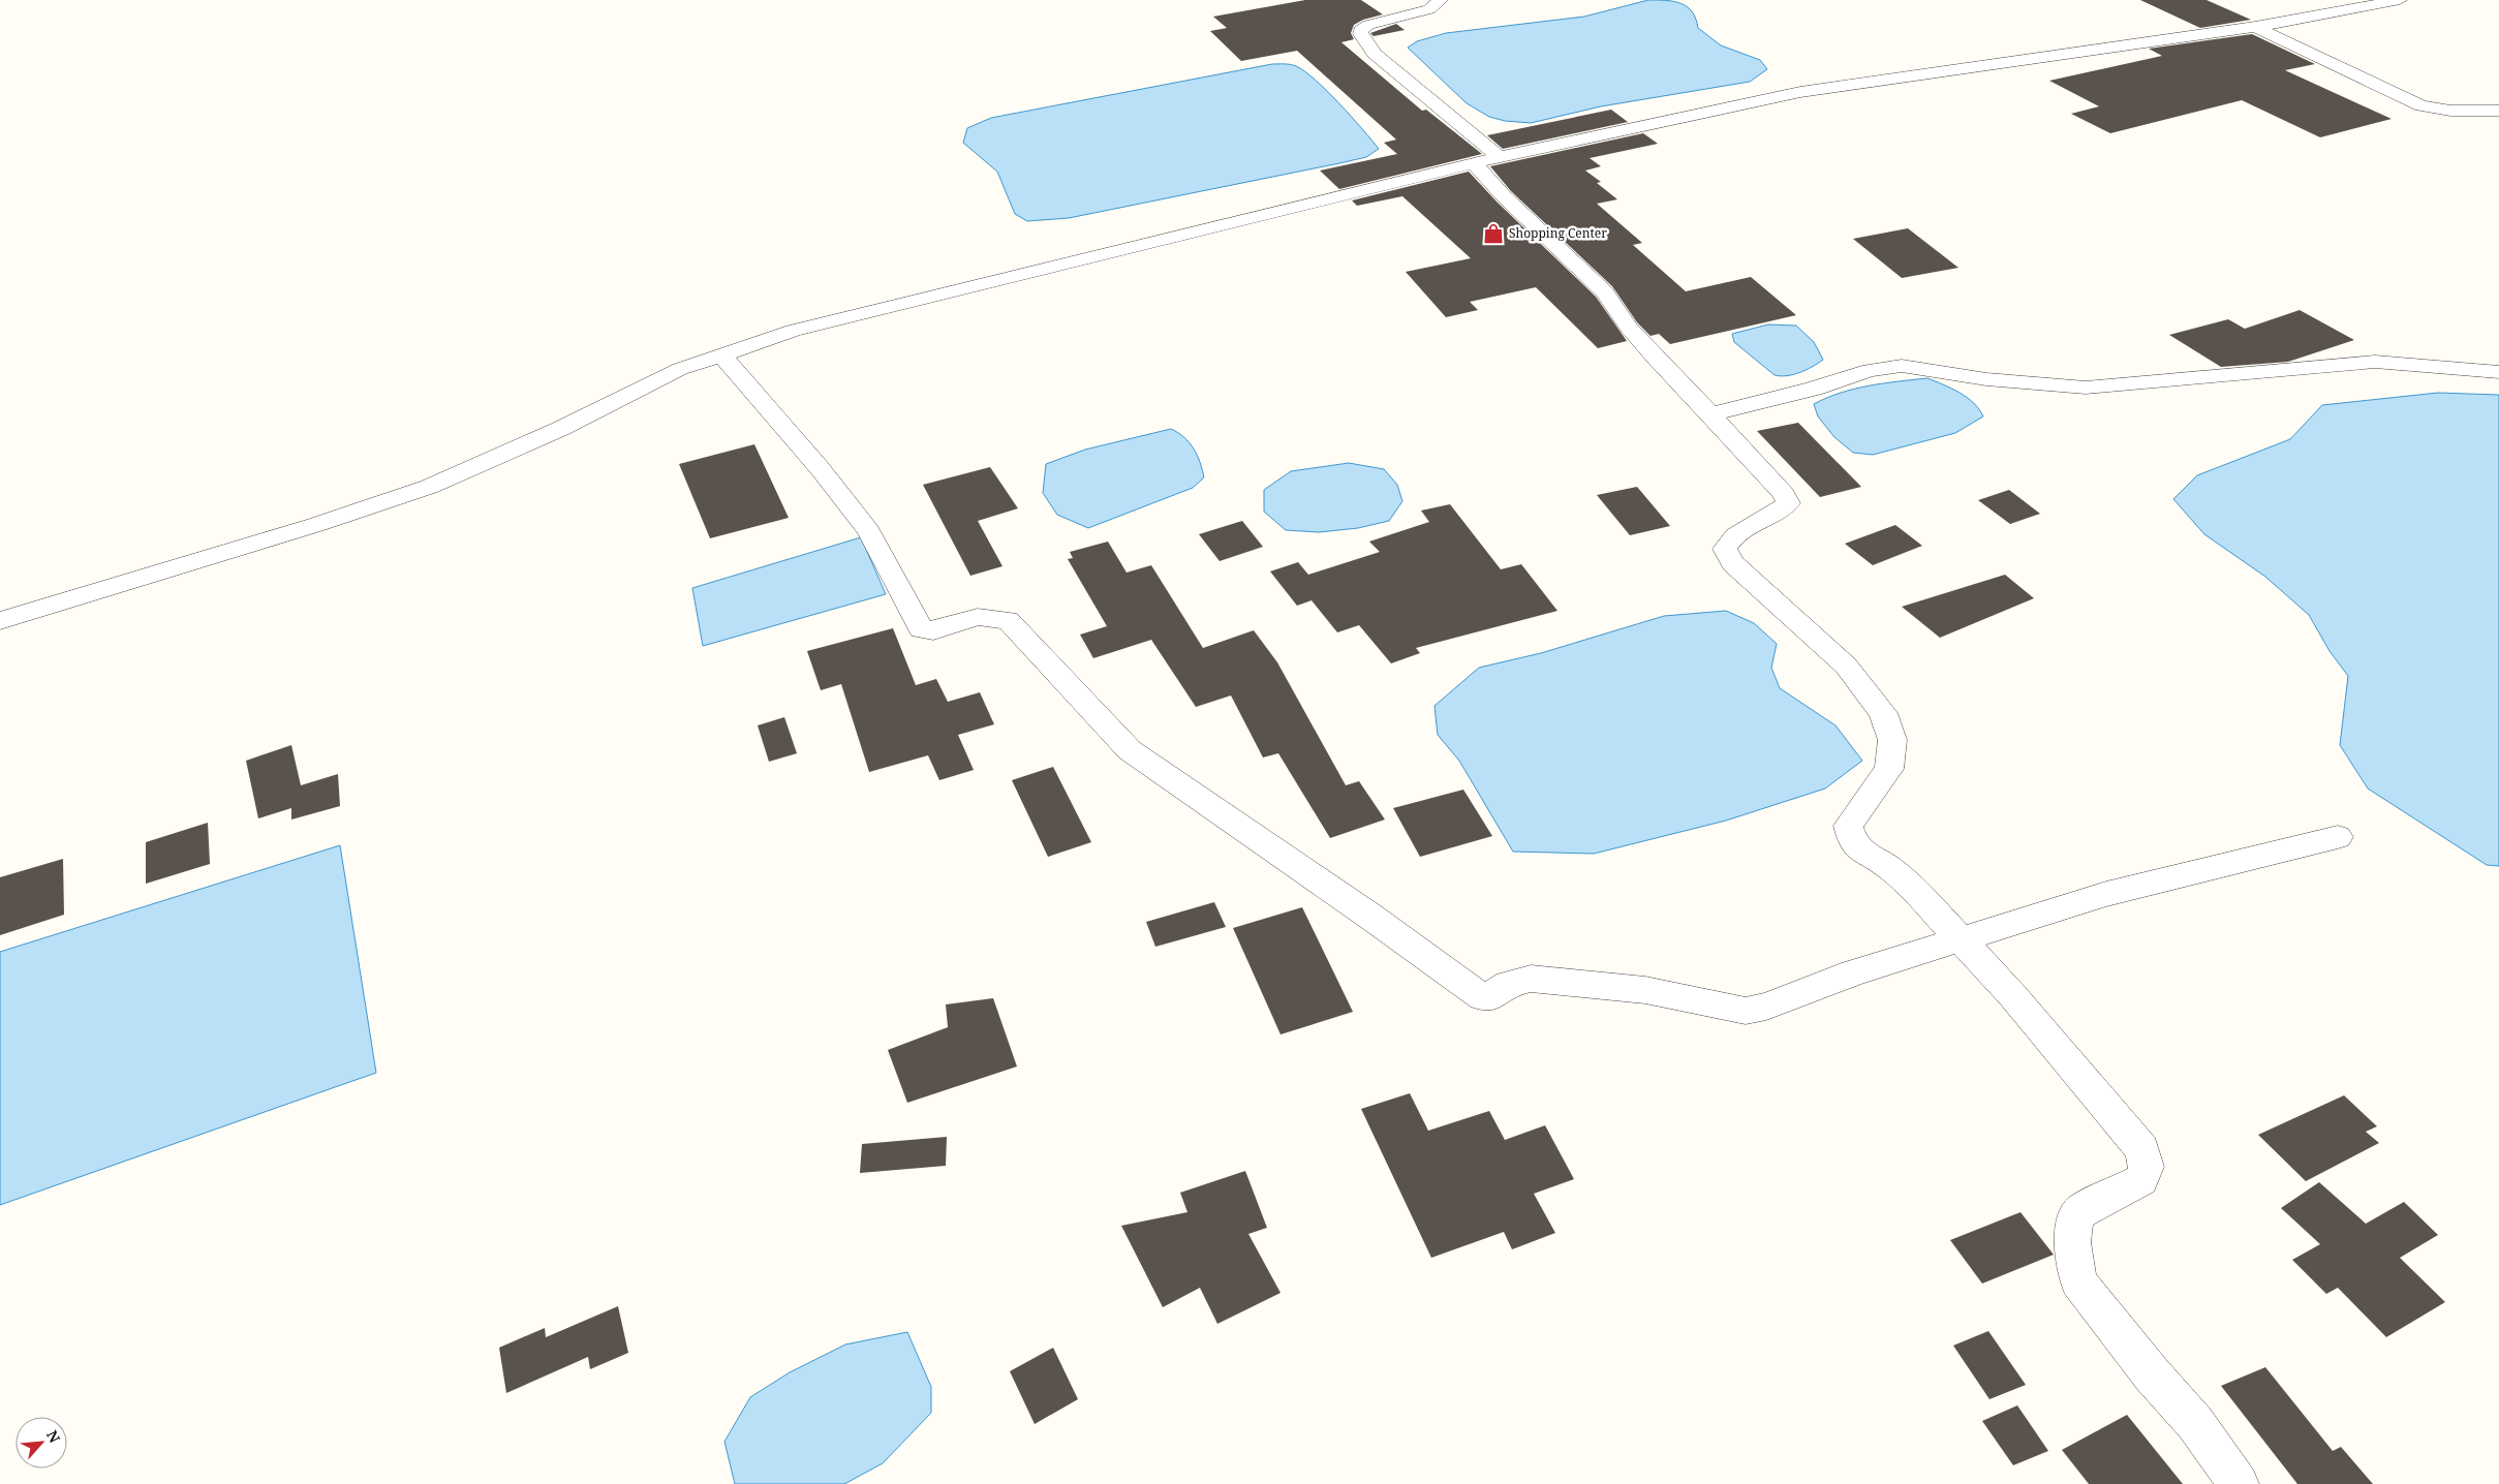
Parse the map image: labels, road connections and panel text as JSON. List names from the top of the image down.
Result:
{
  "places": {
    "shop": ["Shopping Center"]
  },
  "north": "top right"
}
